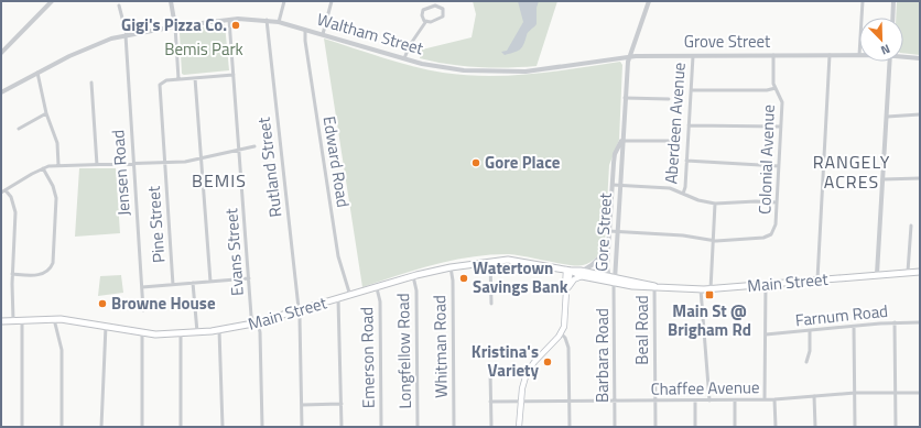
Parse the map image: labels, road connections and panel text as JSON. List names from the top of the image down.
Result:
{
  "streets": {
    "main road": ["Main Street"],
    "street": [
      "Waltham Street",
      "Grove Street",
      "Aberdeen Avenue",
      "Colonial Avenue",
      "Edward Road",
      "Rutland Street",
      "Jensen Road",
      "Pine Street",
      "Gore Street",
      "Evans Street",
      "Farnum Road",
      "Beal Road",
      "Whitman Road",
      "Longfellow Road",
      "Barbara Road",
      "Emerson Road",
      "Chaffee Avenue"
    ]
  },
  "crossings": [
    ["Waltham Street", "Grove Street"],
    ["Waltham Street", "Edward Road"],
    ["Waltham Street", "Rutland Street"],
    ["Waltham Street", "Jensen Road"],
    ["Waltham Street", "Evans Street"],
    ["Grove Street", "Aberdeen Avenue"],
    ["Grove Street", "Colonial Avenue"],
    ["Grove Street", "Gore Street"],
    ["Colonial Avenue", "Gore Street"],
    ["Edward Road", "Main Street"],
    ["Rutland Street", "Main Street"],
    ["Gore Street", "Main Street"],
    ["Gore Street", "Barbara Road"],
    ["Evans Street", "Main Street"],
    ["Main Street", "Beal Road"],
    ["Main Street", "Whitman Road"],
    ["Main Street", "Longfellow Road"],
    ["Main Street", "Barbara Road"],
    ["Main Street", "Emerson Road"],
    ["Beal Road", "Chaffee Avenue"],
    ["Barbara Road", "Chaffee Avenue"]
  ],
  "districts": ["RANGELY ACRES", "BEMIS"],
  "parks": ["Bemis Park"],
  "places": {
    "other": [
      "Gigi's Pizza Co.",
      "Gore Place",
      "Watertown Savings Bank",
      "Browne House",
      "Kristina's Variety"
    ],
    "transit": ["Main St @ Brigham Rd"]
  },
  "north": "bottom right"
}
